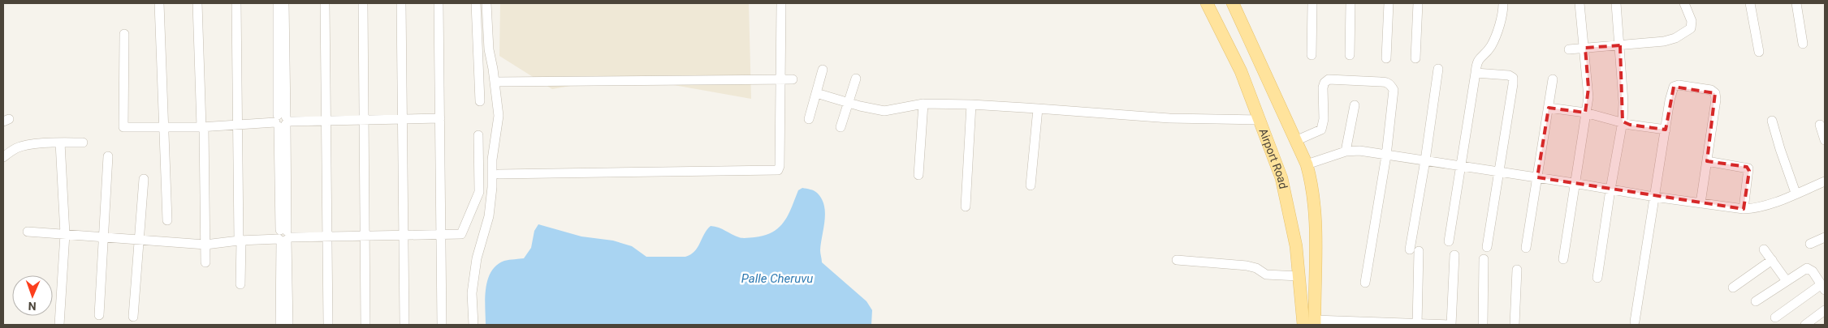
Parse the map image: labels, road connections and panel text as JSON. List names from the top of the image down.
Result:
{
  "streets": {
    "main road": ["Airport Road"]
  },
  "water": ["Palle Cheruvu"],
  "north": "bottom"
}
